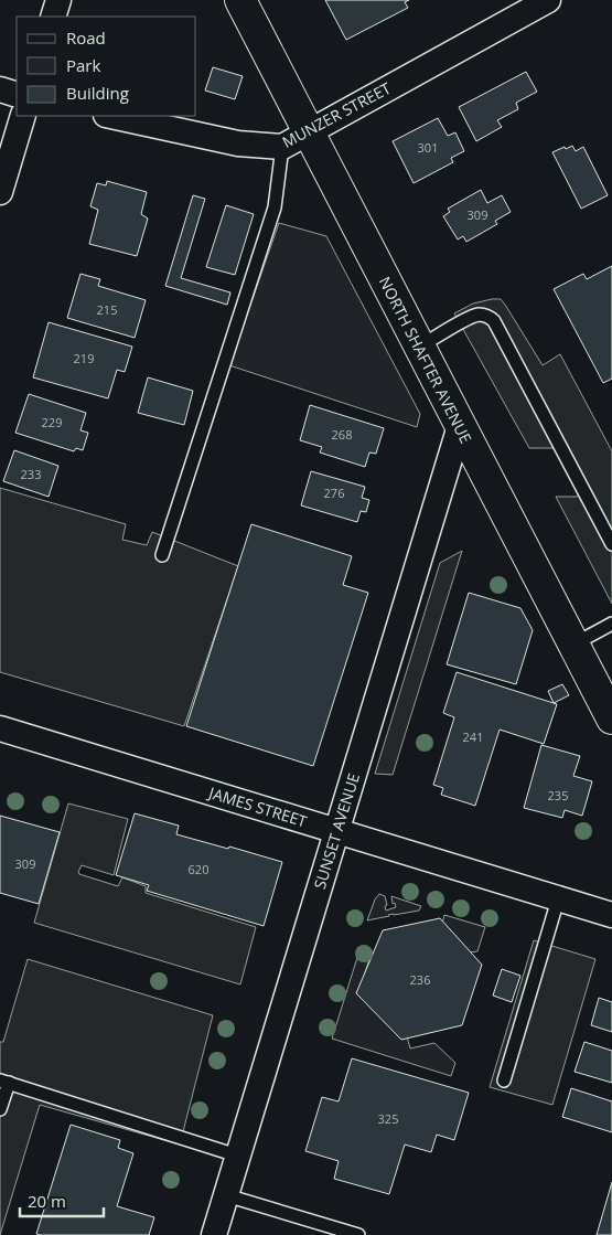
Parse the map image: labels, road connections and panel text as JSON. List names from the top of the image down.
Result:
{
  "streets": {
    "main road": ["NORTH SHAFTER AVENUE"],
    "street": ["MUNZER STREET", "JAMES STREET", "SUNSET AVENUE"]
  },
  "crossings": [
    ["MUNZER STREET", "NORTH SHAFTER AVENUE"],
    ["NORTH SHAFTER AVENUE", "SUNSET AVENUE"],
    ["JAMES STREET", "SUNSET AVENUE"]
  ],
  "house_numbers": [
    "301",
    "309",
    "215",
    "219",
    "229",
    "268",
    "233",
    "276",
    "241",
    "235",
    "309",
    "620",
    "236",
    "325"
  ],
  "legend": ["Road", "Park", "Building"],
  "scale_bar": "20 m"
}
